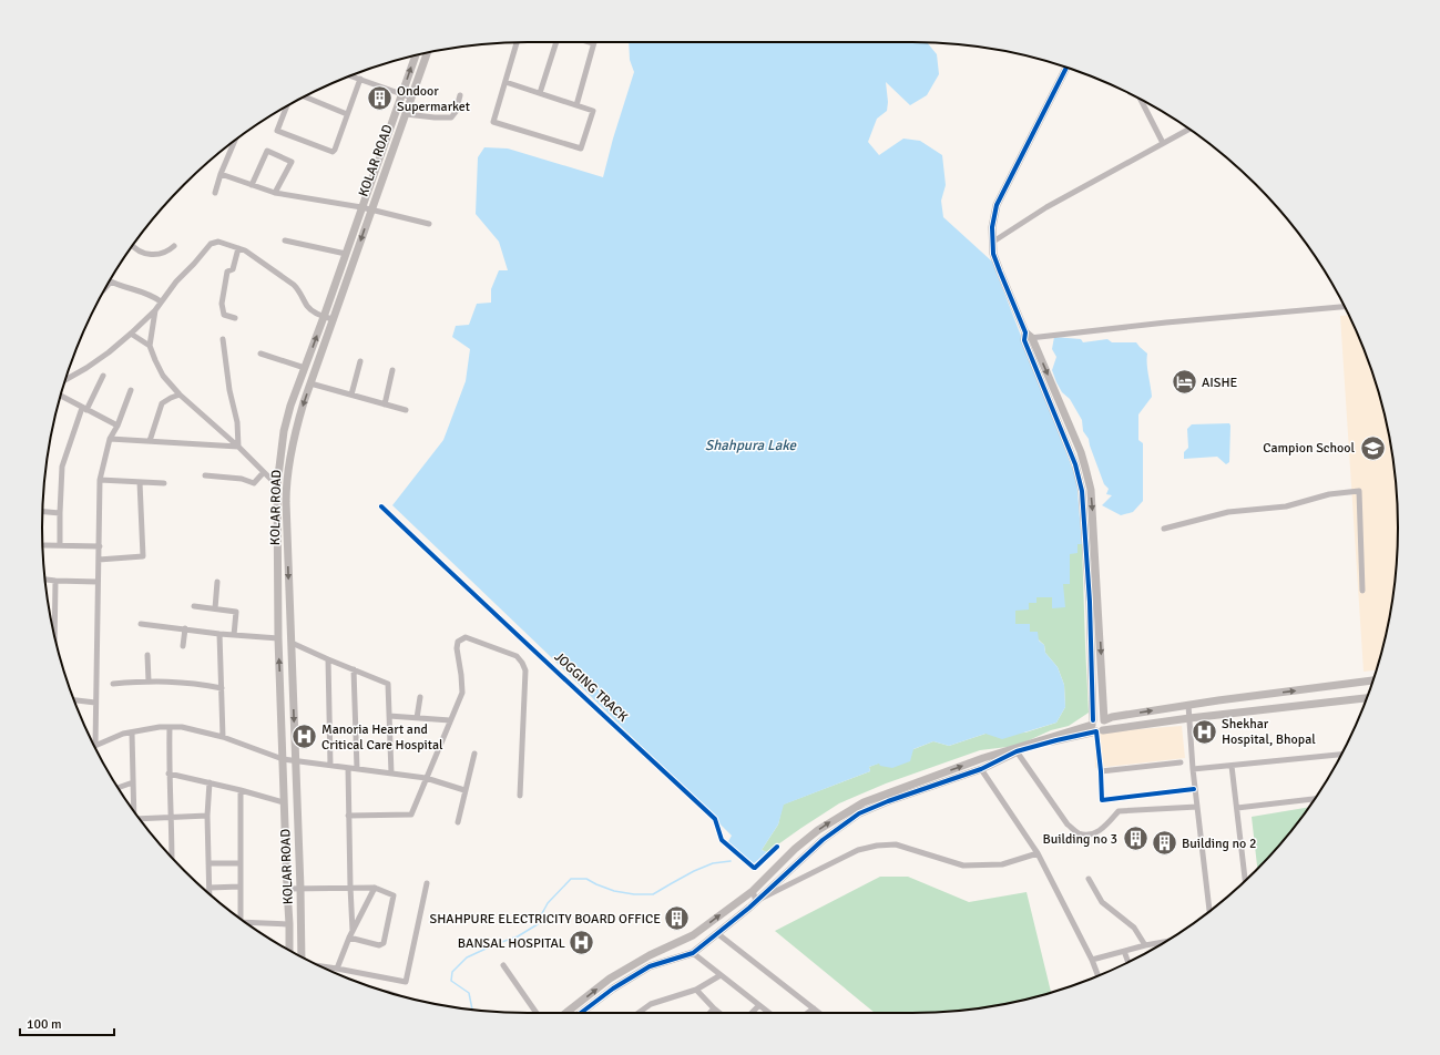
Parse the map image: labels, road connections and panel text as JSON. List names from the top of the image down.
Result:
{
  "streets": {
    "street": ["KOLAR ROAD", "JOGGING TRACK"]
  },
  "water": ["Shahpura Lake"],
  "places": {
    "building": [
      "Ondoor Supermarket",
      "Building no 3",
      "Building no 2",
      "SHAHPURE ELECTRICITY BOARD OFFICE"
    ],
    "hotel": ["AISHE"],
    "school or university": ["Campion School"],
    "hospital": ["Shekhar Hospital, Bhopal", "Manoria Heart and Critical Care Hospital", "BANSAL HOSPITAL"]
  },
  "scale_bar": "100 m"
}
